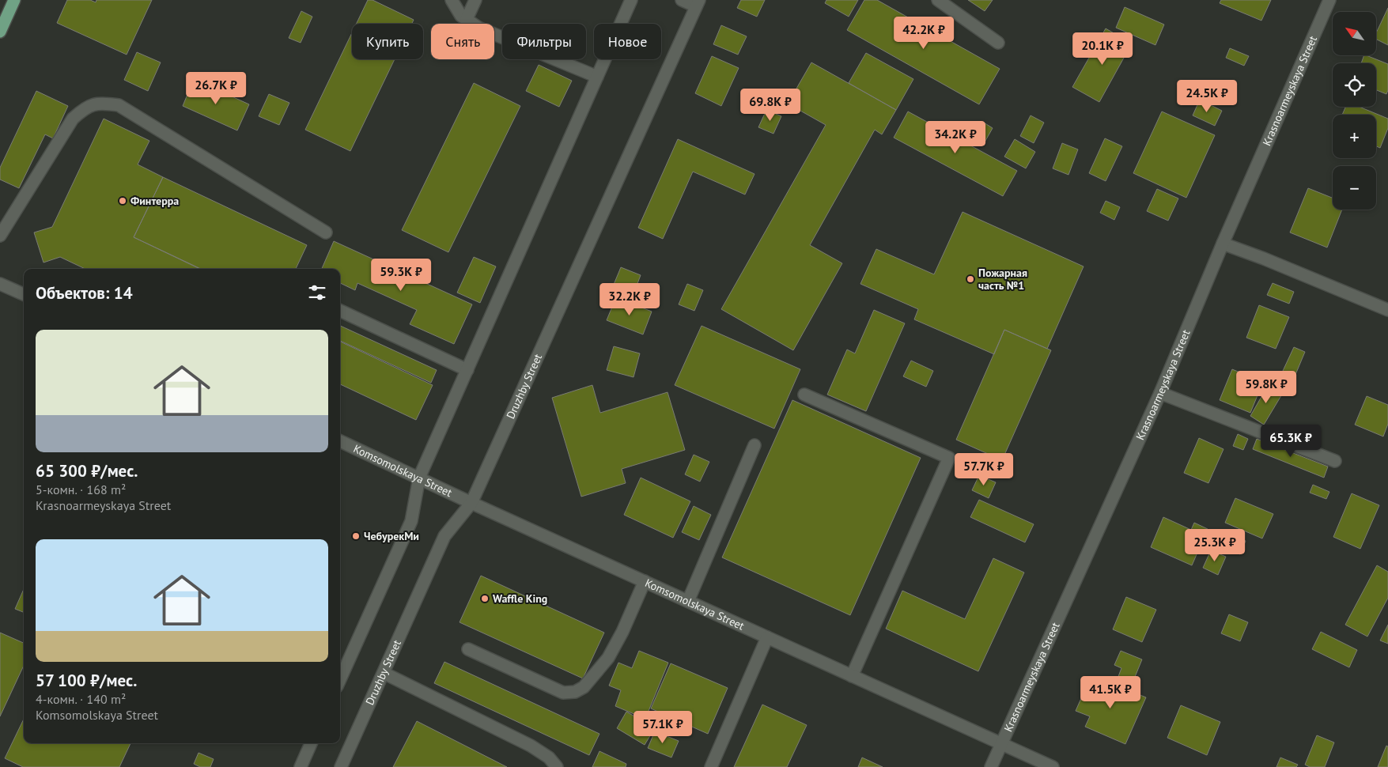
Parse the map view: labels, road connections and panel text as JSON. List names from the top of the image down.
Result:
{
  "streets": {
    "street": ["Krasnoarmeyskaya Street", "Druzhby Street", "Komsomolskaya Street"]
  },
  "crossings": [
    ["Krasnoarmeyskaya Street", "Komsomolskaya Street"],
    ["Druzhby Street", "Komsomolskaya Street"]
  ],
  "places": [
    "Финтерра",
    "Пожарная часть №1",
    "ЧебурекМи",
    "Waffle King"
  ],
  "north": "top left",
  "page": {
    "map_buttons": ["+", "−"],
    "price": [
      "42.2K ₽",
      "20.1K ₽",
      "26.7K ₽",
      "24.5K ₽",
      "69.8K ₽",
      "34.2K ₽",
      "59.3K ₽",
      "32.2K ₽",
      "59.8K ₽",
      "65.3K ₽",
      "57.7K ₽",
      "25.3K ₽",
      "41.5K ₽",
      "57.1K ₽"
    ],
    "chip": [
      "Купить",
      "Снять",
      "Фильтры",
      "Новое"
    ],
    "heading": "Объектов: 14",
    "list": [
      {
        "name": "65 300 ₽/мес.",
        "note": "5-комн. · 168 m² · Krasnoarmeyskaya Street"
      },
      {
        "name": "57 100 ₽/мес.",
        "note": "4-комн. · 140 m² · Komsomolskaya Street"
      }
    ]
  }
}
